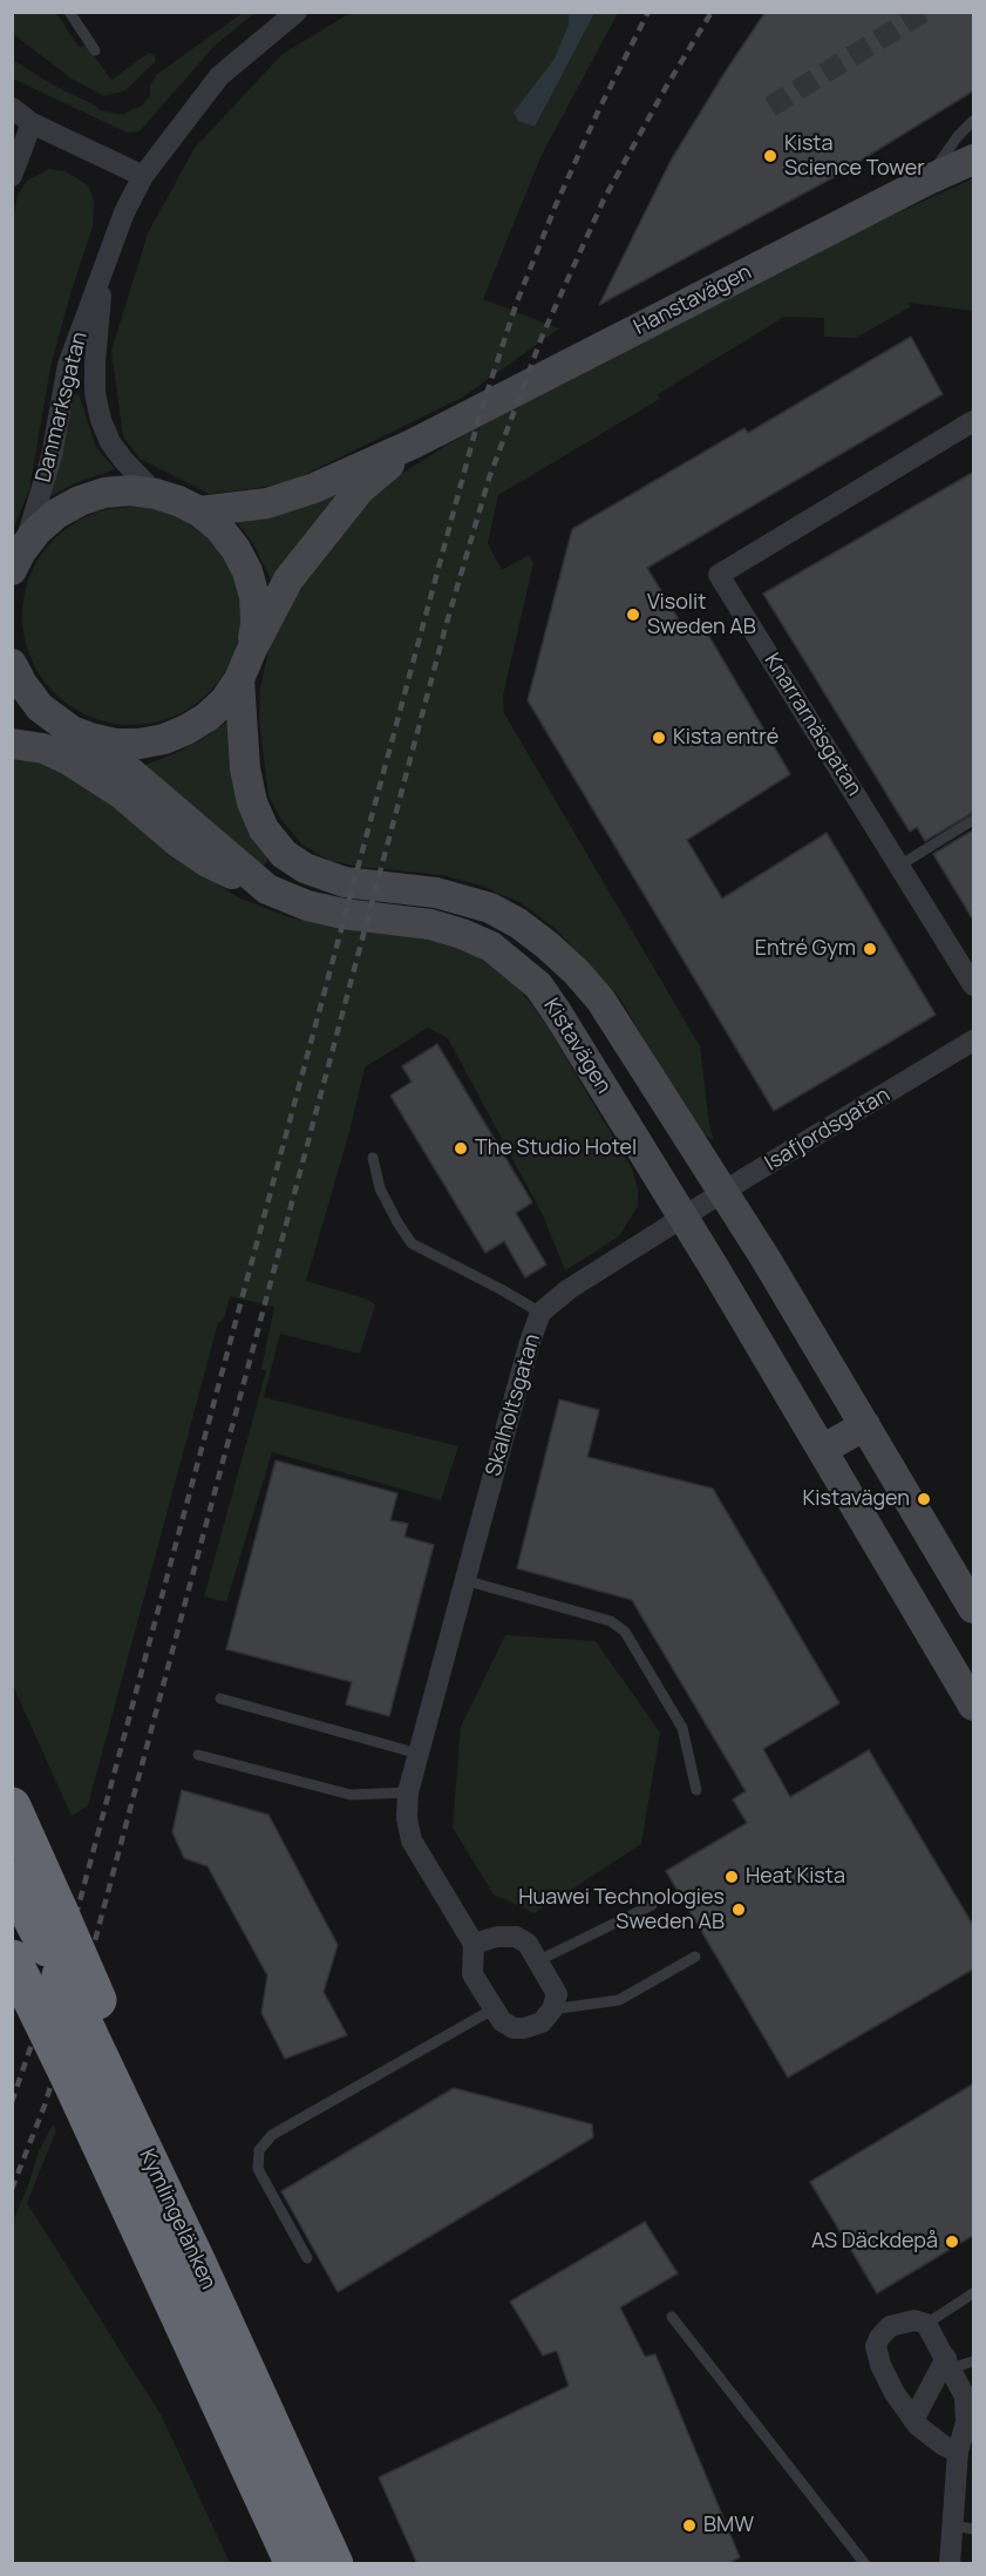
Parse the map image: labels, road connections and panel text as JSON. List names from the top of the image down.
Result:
{
  "streets": {
    "highway": ["Kymlingelänken"],
    "street": [
      "Hanstavägen",
      "Danmarksgatan",
      "Knarrarnäsgatan",
      "Kistavägen",
      "Isafjordsgatan",
      "Skalholtsgatan"
    ]
  },
  "crossings": [
    ["Hanstavägen", "Danmarksgatan"],
    ["Hanstavägen", "Kistavägen"],
    ["Kistavägen", "Isafjordsgatan"],
    ["Kistavägen", "Skalholtsgatan"],
    ["Isafjordsgatan", "Skalholtsgatan"]
  ],
  "places": [
    "Kista Science Tower",
    "Visolit Sweden AB",
    "Kista entré",
    "Entré Gym",
    "The Studio Hotel",
    "Kistavägen",
    "Heat Kista",
    "Huawei Technologies Sweden AB",
    "AS Däckdepå",
    "BMW"
  ]
}
